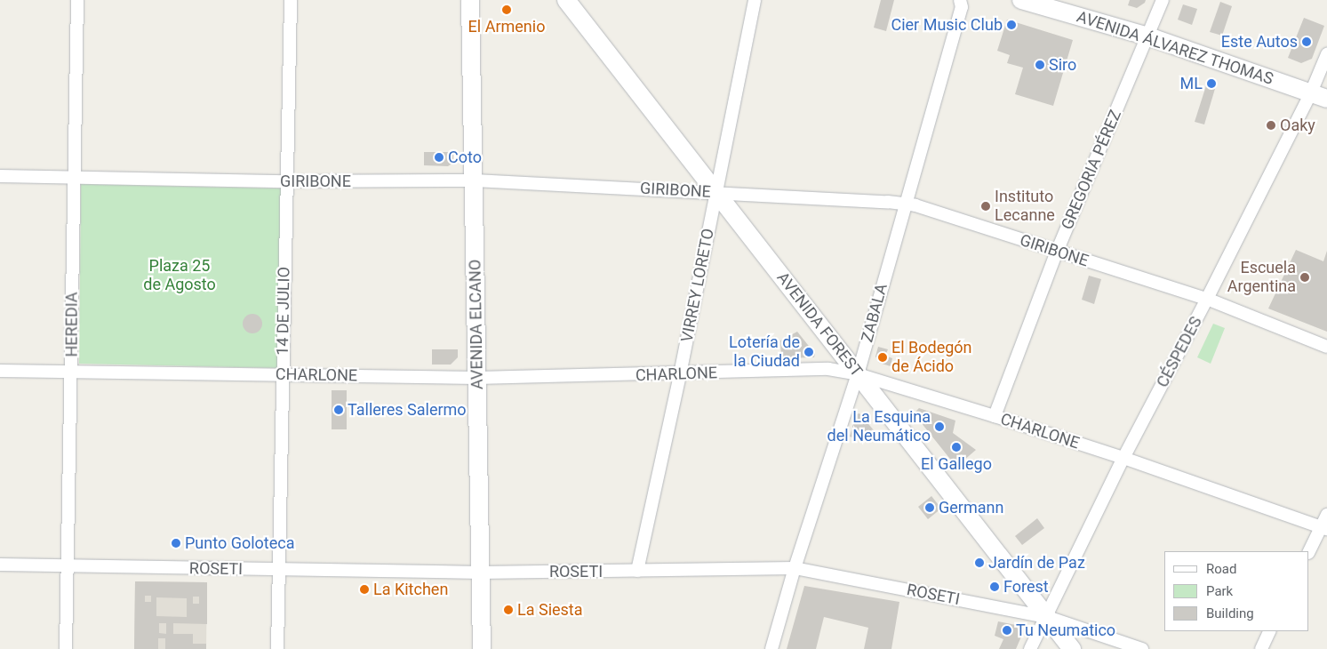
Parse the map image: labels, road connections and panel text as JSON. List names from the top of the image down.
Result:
{
  "streets": {
    "main road": ["AVENIDA ÁLVAREZ THOMAS", "AVENIDA ELCANO", "AVENIDA FOREST"],
    "street": [
      "GREGORIA PÉREZ",
      "GIRIBONE",
      "VIRREY LORETO",
      "14 DE JULIO",
      "ZABALA",
      "HEREDIA",
      "CÉSPEDES",
      "CHARLONE",
      "ROSETI"
    ]
  },
  "crossings": [
    ["AVENIDA ÁLVAREZ THOMAS", "GREGORIA PÉREZ"],
    ["AVENIDA ÁLVAREZ THOMAS", "CÉSPEDES"],
    ["GREGORIA PÉREZ", "GIRIBONE"],
    ["GREGORIA PÉREZ", "CHARLONE"],
    ["GIRIBONE", "VIRREY LORETO"],
    ["GIRIBONE", "14 DE JULIO"],
    ["GIRIBONE", "ZABALA"],
    ["GIRIBONE", "HEREDIA"],
    ["GIRIBONE", "AVENIDA ELCANO"],
    ["GIRIBONE", "AVENIDA FOREST"],
    ["GIRIBONE", "CÉSPEDES"],
    ["VIRREY LORETO", "AVENIDA FOREST"],
    ["VIRREY LORETO", "CHARLONE"],
    ["VIRREY LORETO", "ROSETI"],
    ["14 DE JULIO", "CHARLONE"],
    ["14 DE JULIO", "ROSETI"],
    ["ZABALA", "AVENIDA FOREST"],
    ["ZABALA", "CHARLONE"],
    ["ZABALA", "ROSETI"],
    ["HEREDIA", "CHARLONE"],
    ["HEREDIA", "ROSETI"],
    ["AVENIDA ELCANO", "CHARLONE"],
    ["AVENIDA ELCANO", "ROSETI"],
    ["AVENIDA FOREST", "CÉSPEDES"],
    ["AVENIDA FOREST", "CHARLONE"],
    ["AVENIDA FOREST", "ROSETI"],
    ["CÉSPEDES", "CHARLONE"],
    ["CÉSPEDES", "ROSETI"]
  ],
  "parks": ["Plaza 25 de Agosto"],
  "places": [
    "El Armenio",
    "Cier Music Club",
    "Este Autos",
    "Siro",
    "ML",
    "Oaky",
    "Coto",
    "Instituto Lecanne",
    "Escuela Argentina",
    "Lotería de la Ciudad",
    "El Bodegón de Ácido",
    "Talleres Salermo",
    "La Esquina del Neumático",
    "El Gallego",
    "Germann",
    "Punto Goloteca",
    "Jardín de Paz",
    "Forest",
    "La Kitchen",
    "La Siesta",
    "Tu Neumatico"
  ],
  "legend": ["Road", "Park", "Building"]
}
